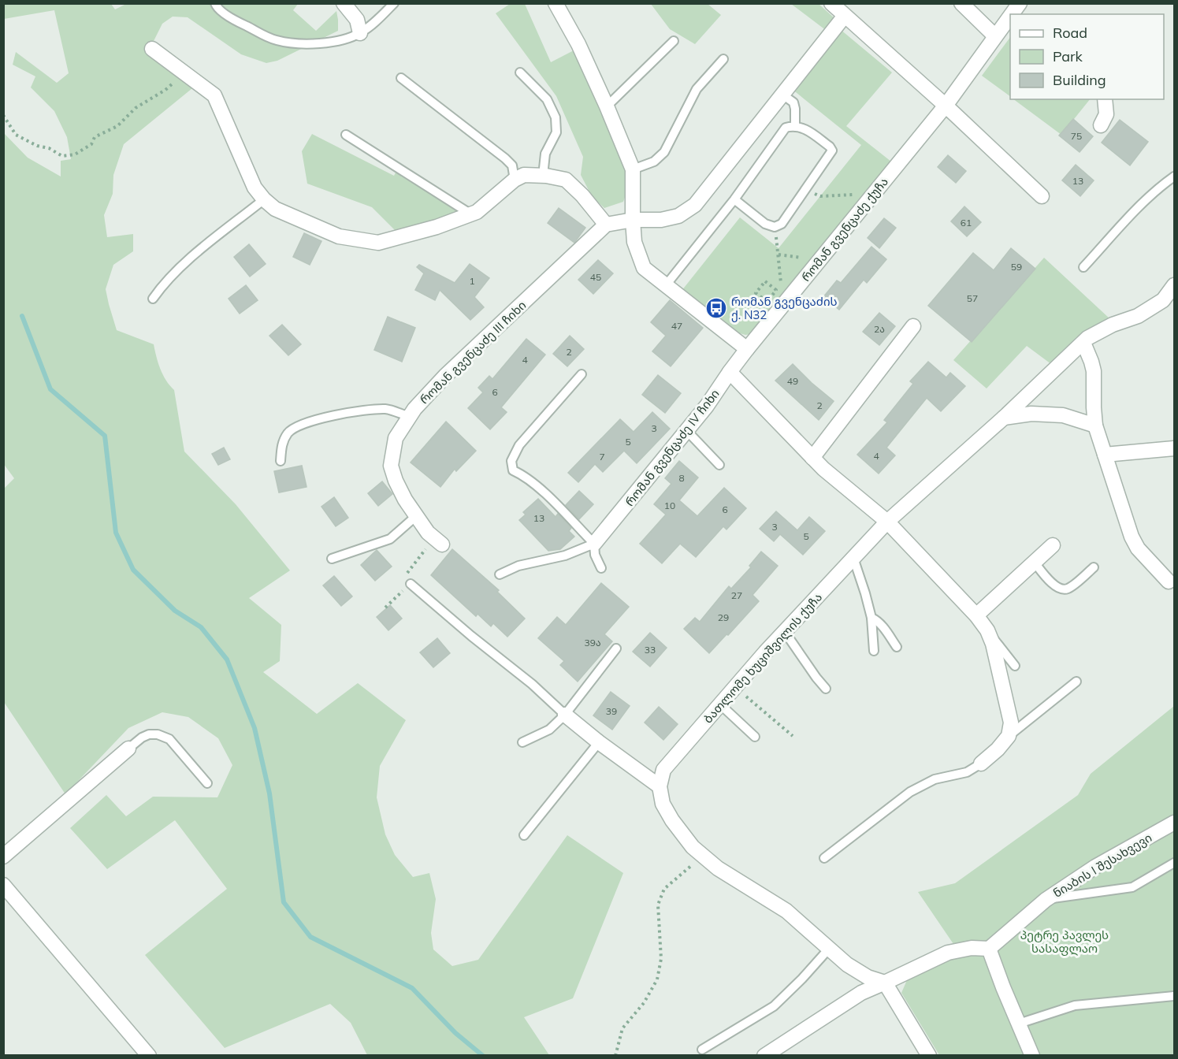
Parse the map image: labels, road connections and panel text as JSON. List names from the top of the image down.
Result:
{
  "streets": {
    "street": [
      "რომან გვენცაძე ქუჩა",
      "რომან გვენცაძე III ჩიხი",
      "რომან გვენცაძე IV ჩიხი",
      "ბათლომე ხუციშვილის ქუჩა",
      "ნიაბის I შესახვევი"
    ]
  },
  "crossings": [
    ["რომან გვენცაძე ქუჩა", "რომან გვენცაძე IV ჩიხი"]
  ],
  "parks": ["პეტრე პავლეს სასაფლაო"],
  "places": {
    "bus stop": ["რომან გვენცაძის ქ. N32"]
  },
  "house_numbers": [
    "75",
    "13",
    "61",
    "59",
    "45",
    "1",
    "57",
    "47",
    "2ა",
    "2",
    "4",
    "49",
    "6",
    "2",
    "3",
    "5",
    "4",
    "7",
    "8",
    "10",
    "6",
    "13",
    "3",
    "5",
    "27",
    "29",
    "39ა",
    "33",
    "39"
  ],
  "legend": ["Road", "Park", "Building"]
}
